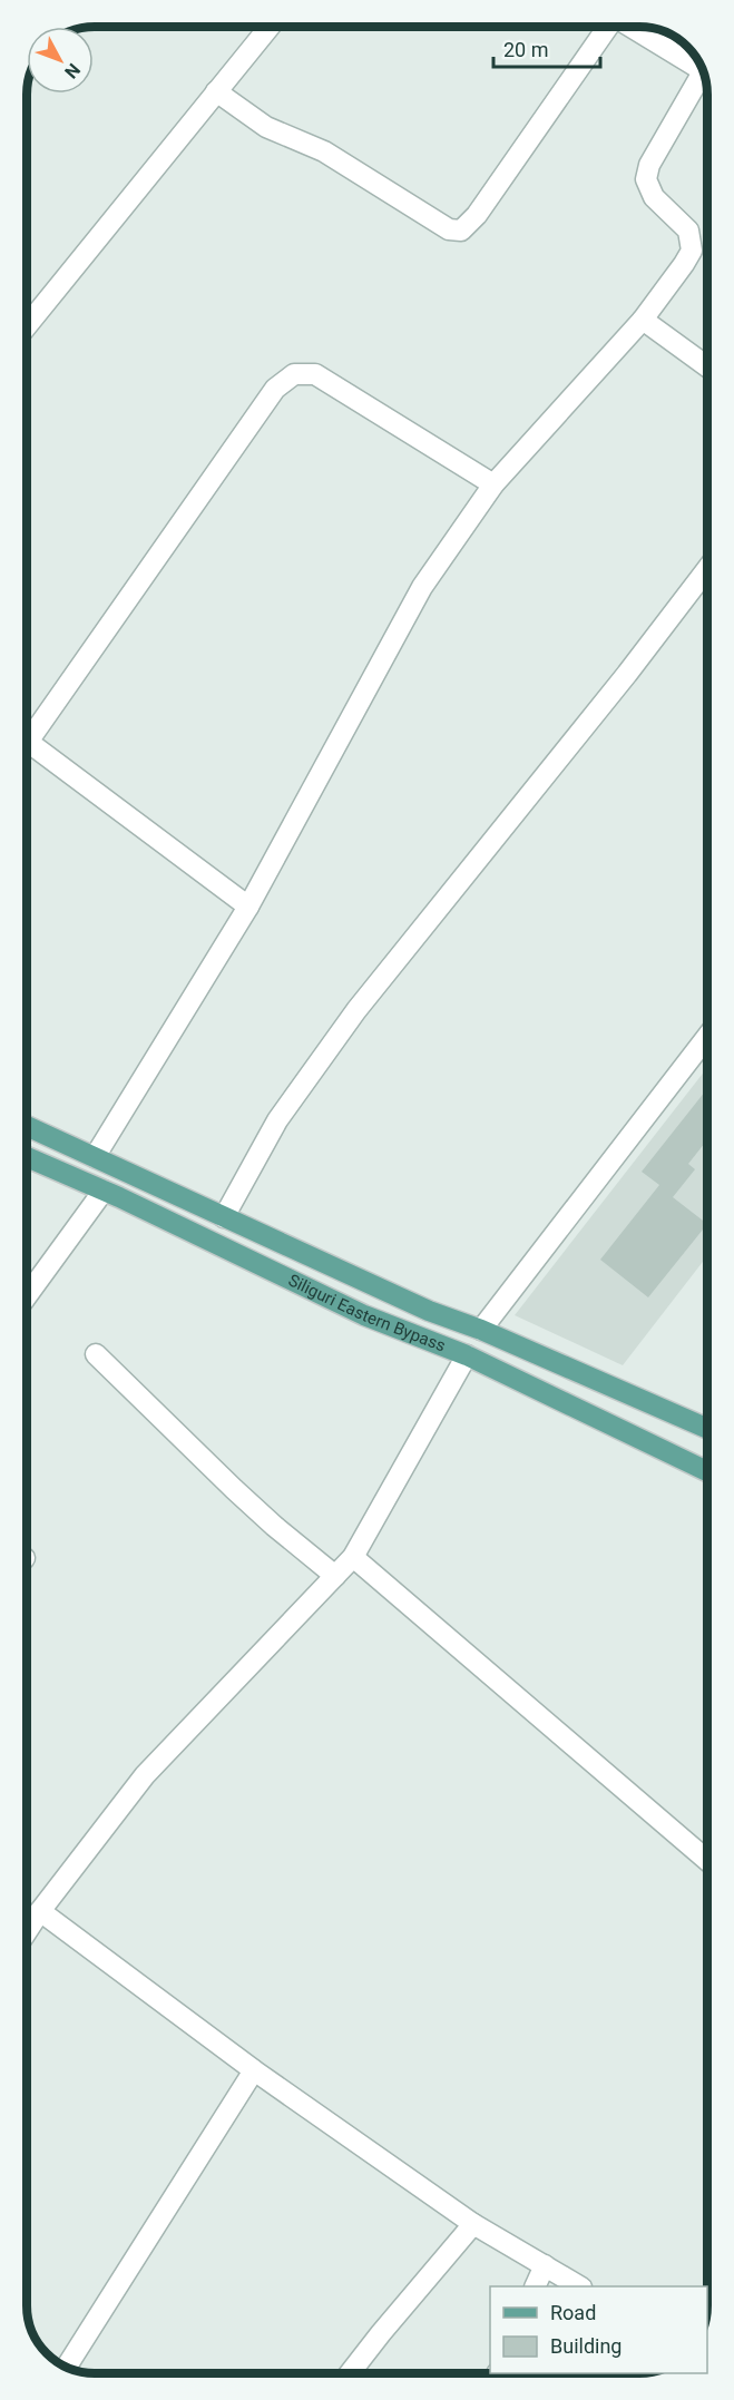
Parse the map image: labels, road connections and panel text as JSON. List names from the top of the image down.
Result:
{
  "streets": {
    "main road": ["Siliguri Eastern Bypass"]
  },
  "legend": ["Road", "Building"],
  "scale_bar": "20 m",
  "north": "bottom right"
}
